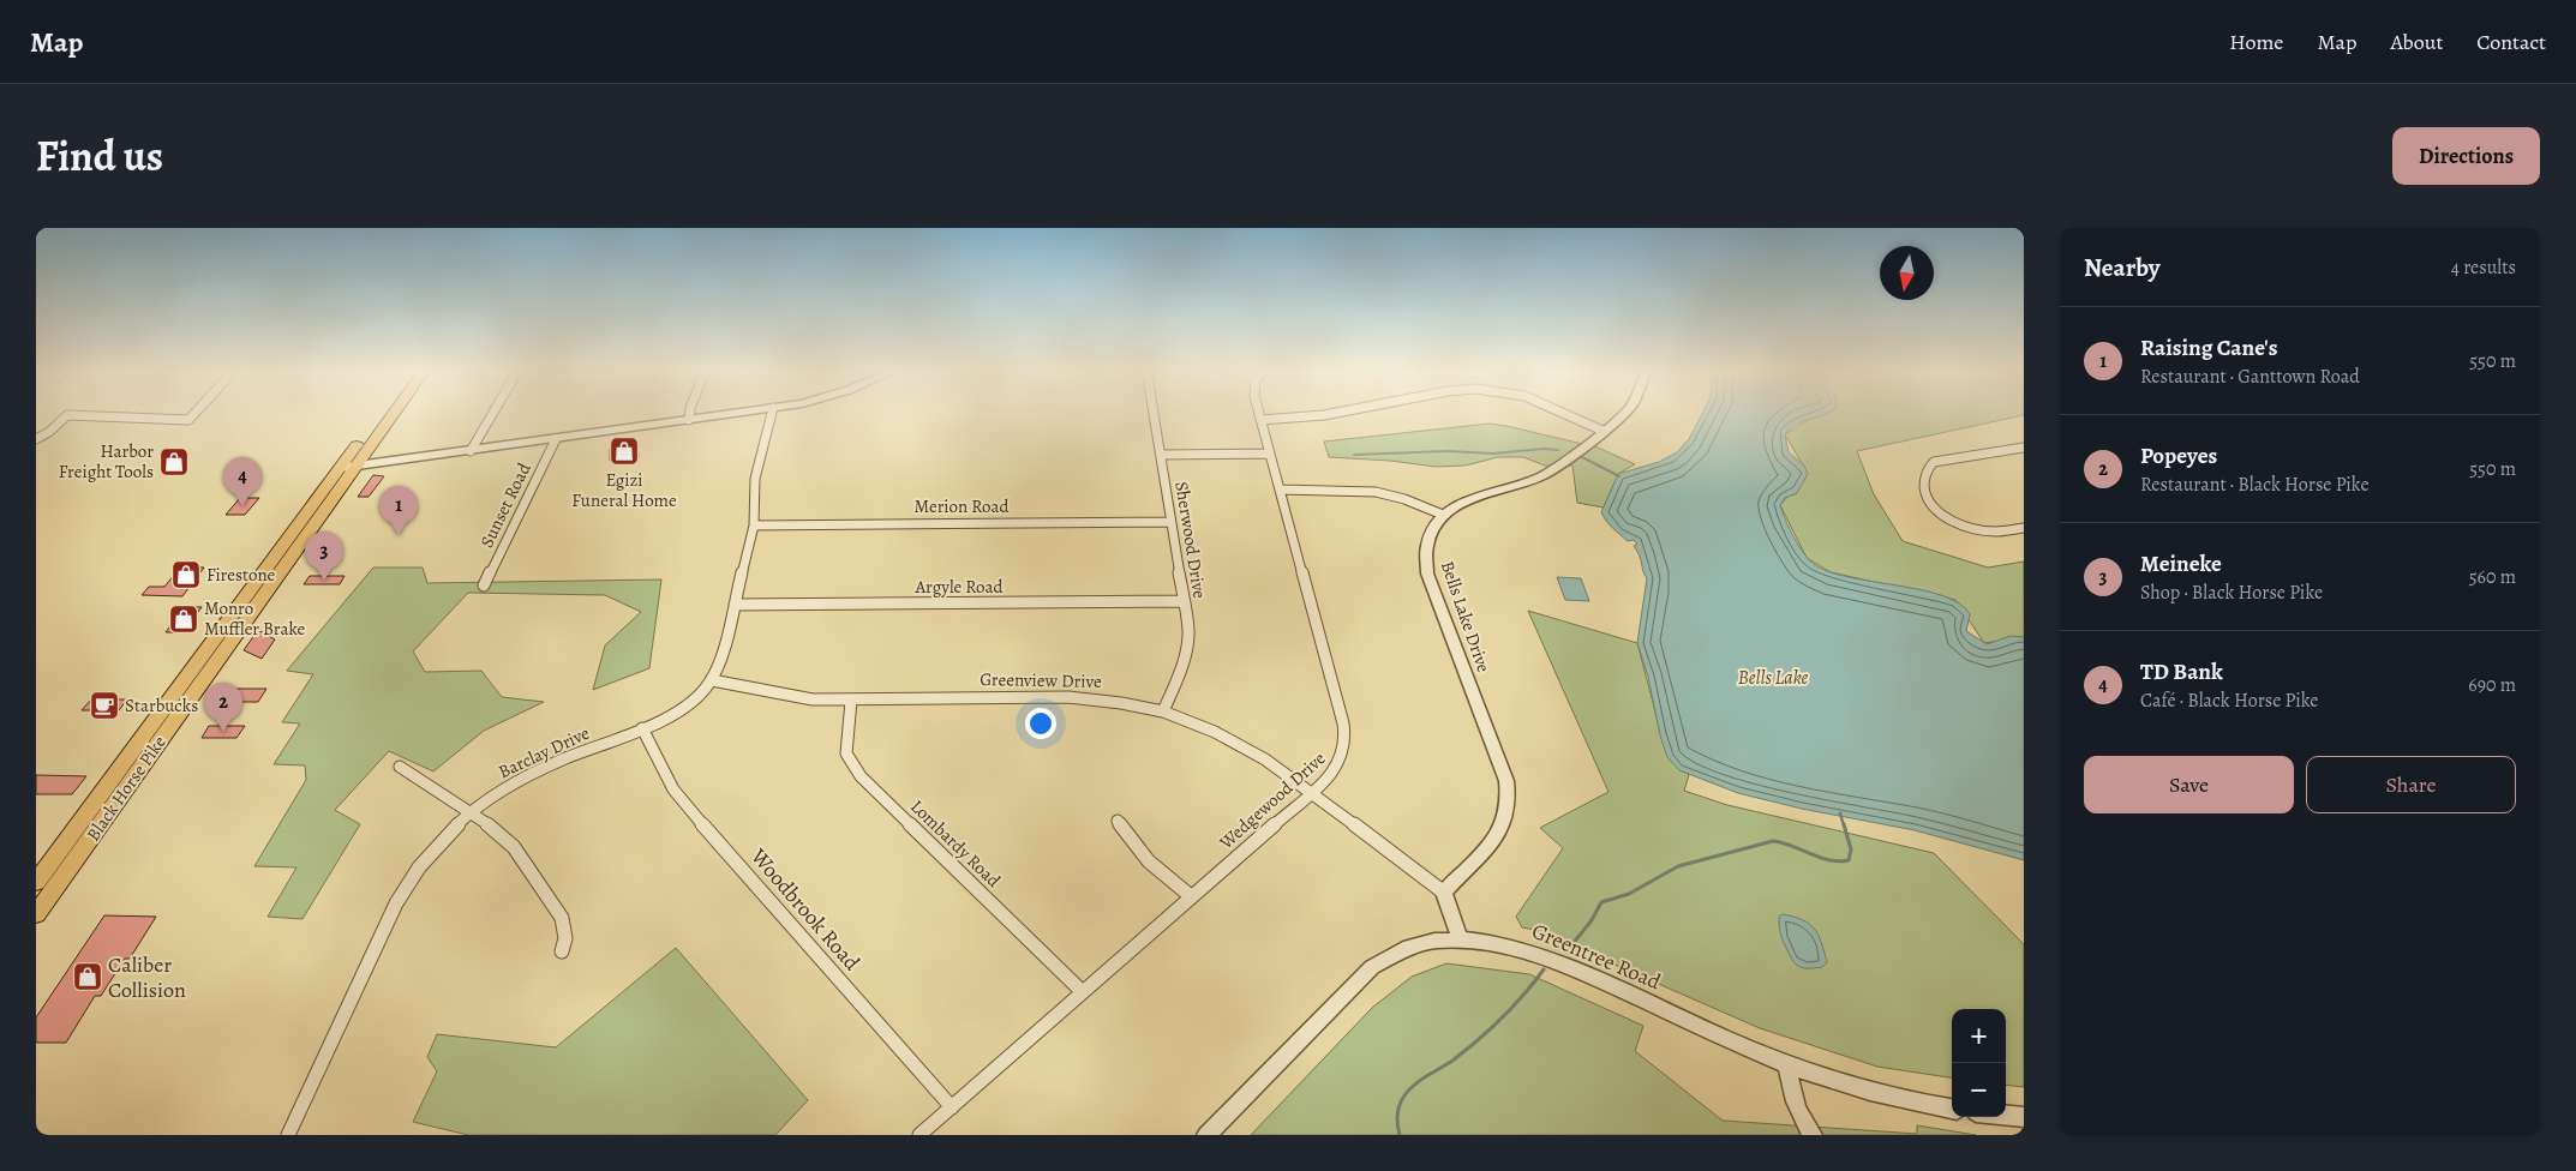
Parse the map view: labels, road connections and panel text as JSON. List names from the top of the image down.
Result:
{
  "streets": {
    "highway": ["Black Horse Pike"],
    "street": [
      "Sunset Road",
      "Merion Road",
      "Sherwood Drive",
      "Argyle Road",
      "Bells Lake Drive",
      "Greenview Drive",
      "Barclay Drive",
      "Wedgewood Drive",
      "Lombardy Road",
      "Woodbrook Road",
      "Greentree Road"
    ]
  },
  "crossings": [
    ["Merion Road", "Sherwood Drive"],
    ["Merion Road", "Barclay Drive"],
    ["Sherwood Drive", "Argyle Road"],
    ["Sherwood Drive", "Greenview Drive"],
    ["Argyle Road", "Barclay Drive"],
    ["Bells Lake Drive", "Greenview Drive"],
    ["Greenview Drive", "Barclay Drive"],
    ["Greenview Drive", "Wedgewood Drive"],
    ["Greenview Drive", "Lombardy Road"],
    ["Greenview Drive", "Greentree Road"],
    ["Barclay Drive", "Woodbrook Road"],
    ["Wedgewood Drive", "Lombardy Road"],
    ["Wedgewood Drive", "Woodbrook Road"]
  ],
  "water": ["Bells Lake"],
  "places": {
    "shop": [
      "Egizi Funeral Home",
      "Harbor Freight Tools",
      "Firestone",
      "Monro Muffler Brake",
      "Caliber Collision"
    ],
    "cafe": ["Starbucks"]
  },
  "north": "bottom",
  "page": {
    "header": "Map",
    "nav": [
      "Home",
      "Map",
      "About",
      "Contact"
    ],
    "title": "Find us",
    "buttons": [
      "Directions",
      ["Save", "Share"]
    ],
    "heading": ["Nearby", "4 results"],
    "list": [
      {
        "mark": "1",
        "name": "Raising Cane's",
        "note": "Restaurant · Ganttown Road",
        "value": "550 m"
      },
      {
        "mark": "2",
        "name": "Popeyes",
        "note": "Restaurant · Black Horse Pike",
        "value": "550 m"
      },
      {
        "mark": "3",
        "name": "Meineke",
        "note": "Shop · Black Horse Pike",
        "value": "560 m"
      },
      {
        "mark": "4",
        "name": "TD Bank",
        "note": "Café · Black Horse Pike",
        "value": "690 m"
      }
    ],
    "pins": [
      "4",
      "1",
      "3",
      "2"
    ],
    "map_buttons": ["+", "−"]
  }
}
